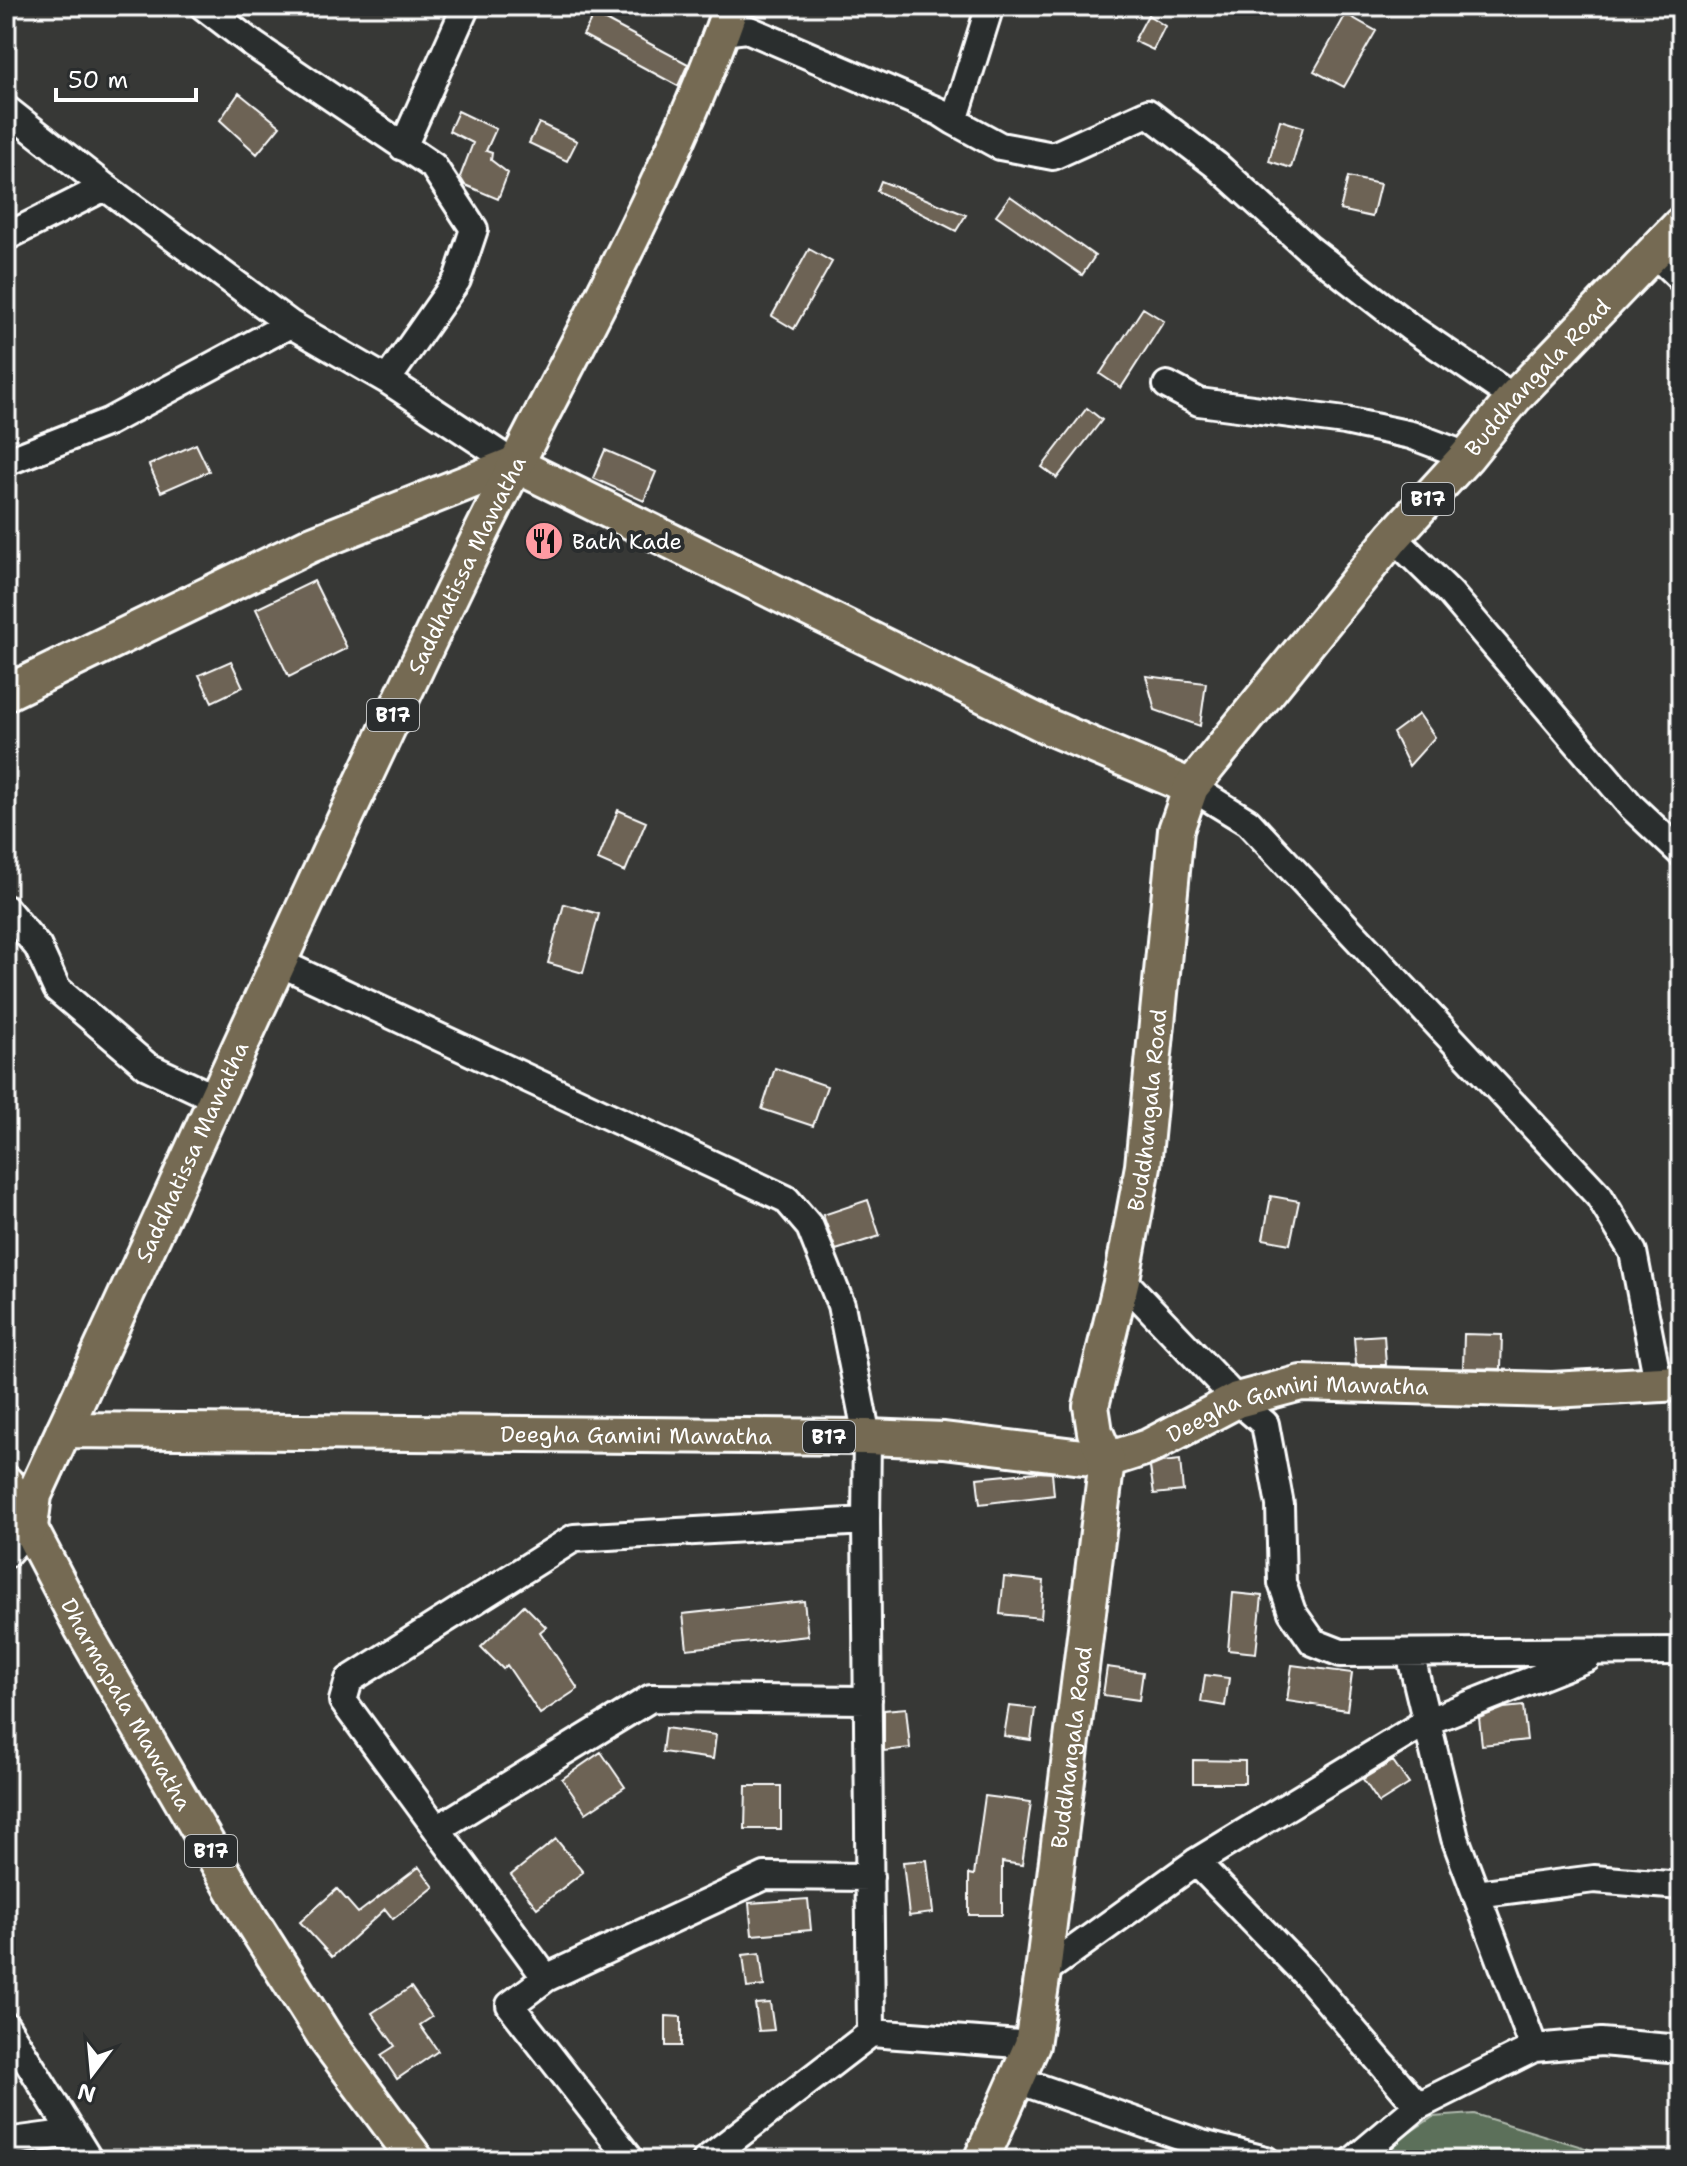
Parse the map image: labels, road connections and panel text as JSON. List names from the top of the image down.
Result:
{
  "streets": {
    "main road": [
      "Buddhangala Road",
      "B17",
      "Saddhatissa Mawatha",
      "Deegha Gamini Mawatha",
      "Dharmapala Mawatha"
    ]
  },
  "crossings": [
    ["Buddhangala Road", "Deegha Gamini Mawatha"],
    ["B17", "Saddhatissa Mawatha"],
    ["B17", "Deegha Gamini Mawatha"],
    ["B17", "Dharmapala Mawatha"],
    ["Saddhatissa Mawatha", "Deegha Gamini Mawatha"]
  ],
  "places": {
    "restaurant": ["Bath Kade"]
  },
  "scale_bar": "50 m",
  "north": "bottom"
}
